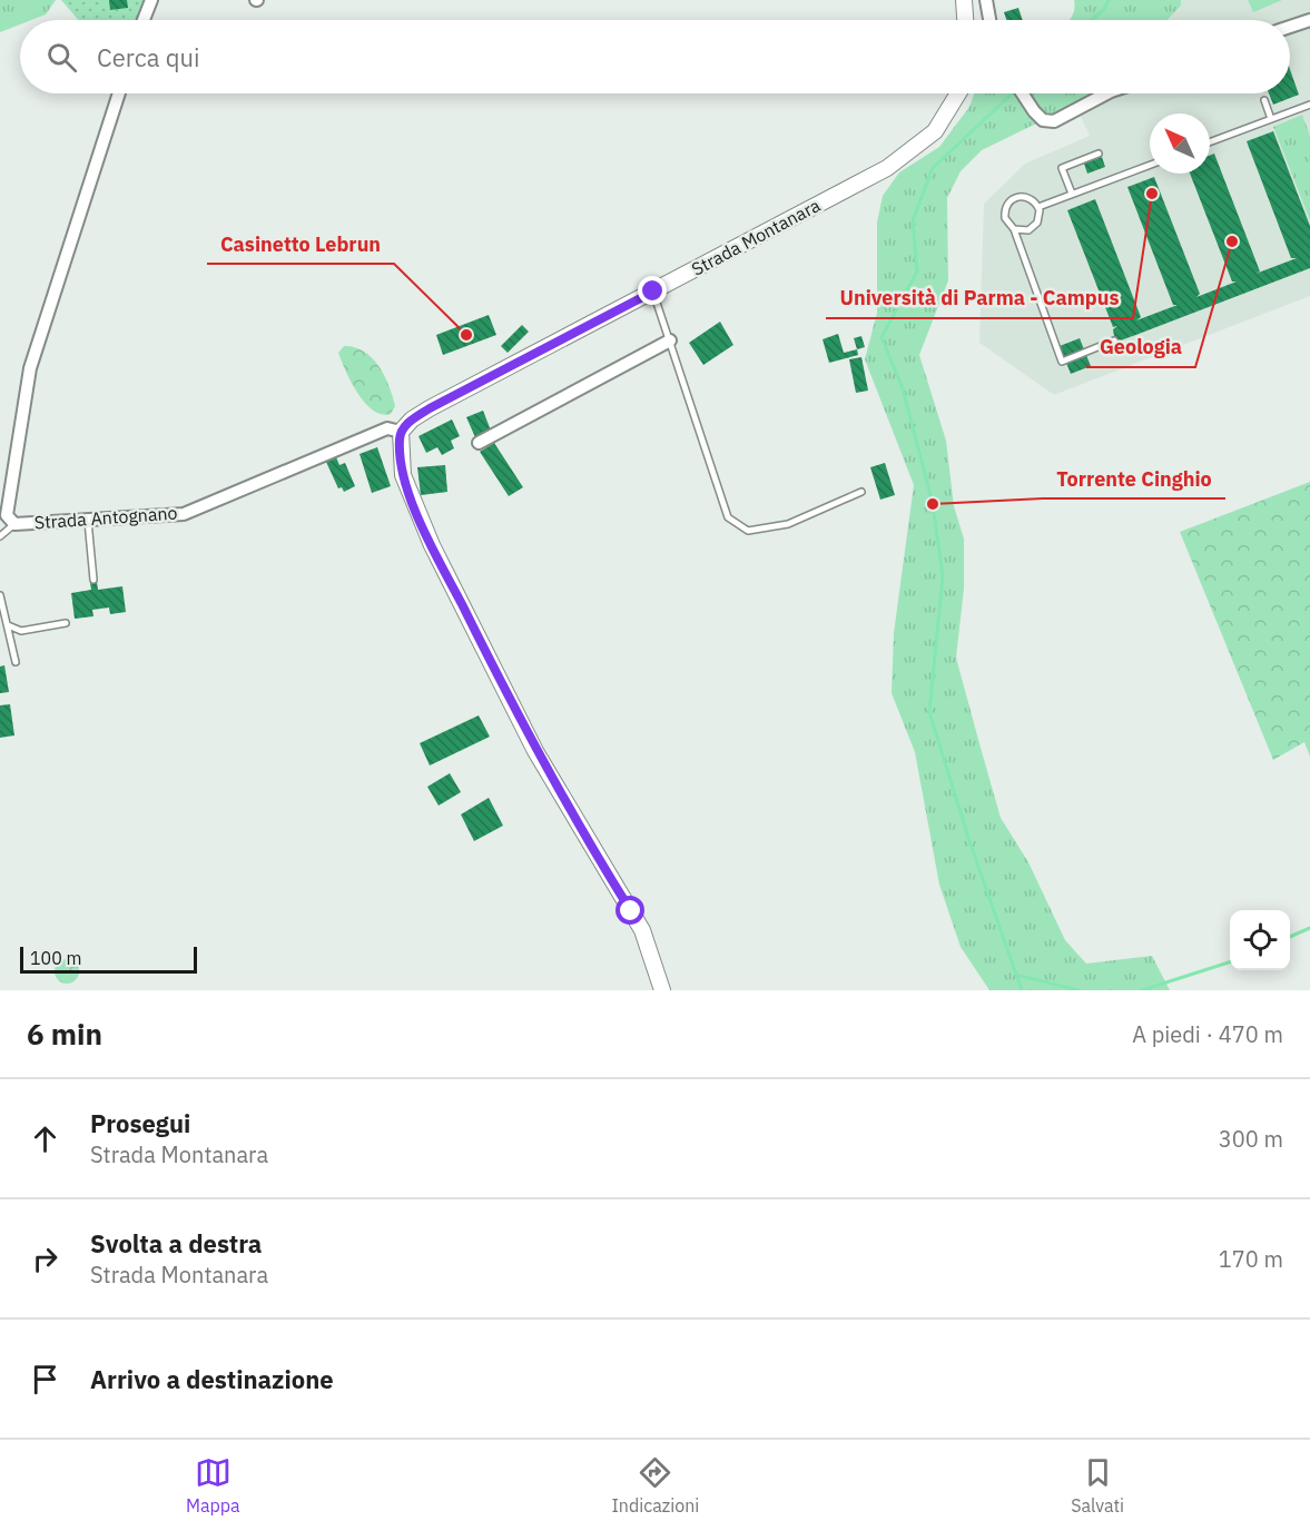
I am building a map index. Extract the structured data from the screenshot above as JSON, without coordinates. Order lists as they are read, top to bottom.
{
  "streets": {
    "main road": ["Strada Montanara"],
    "street": ["Strada Antognano"]
  },
  "crossings": [
    ["Strada Montanara", "Strada Antognano"]
  ],
  "places": [
    "Università di Parma - Campus",
    "Geologia",
    "Casinetto Lebrun",
    "Torrente Cinghio"
  ],
  "scale_bar": "100 m",
  "north": "top left",
  "page": {
    "search": "Cerca qui",
    "scale": "100 m",
    "heading": ["6 min", "A piedi · 470 m"],
    "list": [
      ["Prosegui", "Strada Montanara", "300 m"],
      ["Svolta a destra", "Strada Montanara", "170 m"],
      "Arrivo a destinazione"
    ],
    "nav": ["Mappa", "Indicazioni", "Salvati"]
  }
}
